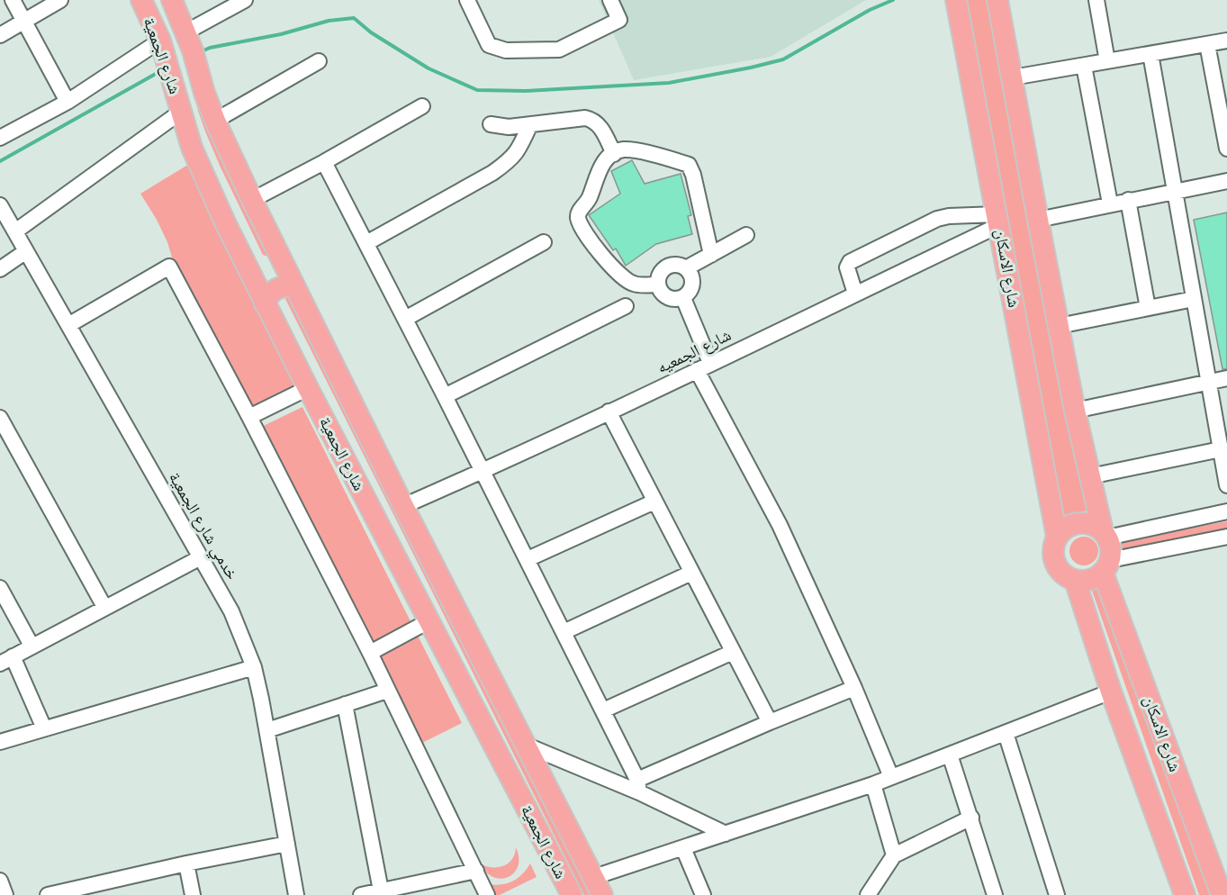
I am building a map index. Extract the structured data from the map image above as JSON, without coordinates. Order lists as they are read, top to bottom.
{
  "streets": {
    "main road": ["شارع الجمعية", "شارع الاسكان"],
    "street": ["شارع الجمعيه", "خدمي شارع الجمعية"]
  },
  "crossings": [
    ["شارع الجمعية", "شارع الجمعيه"],
    ["شارع الاسكان", "شارع الجمعيه"]
  ]
}
